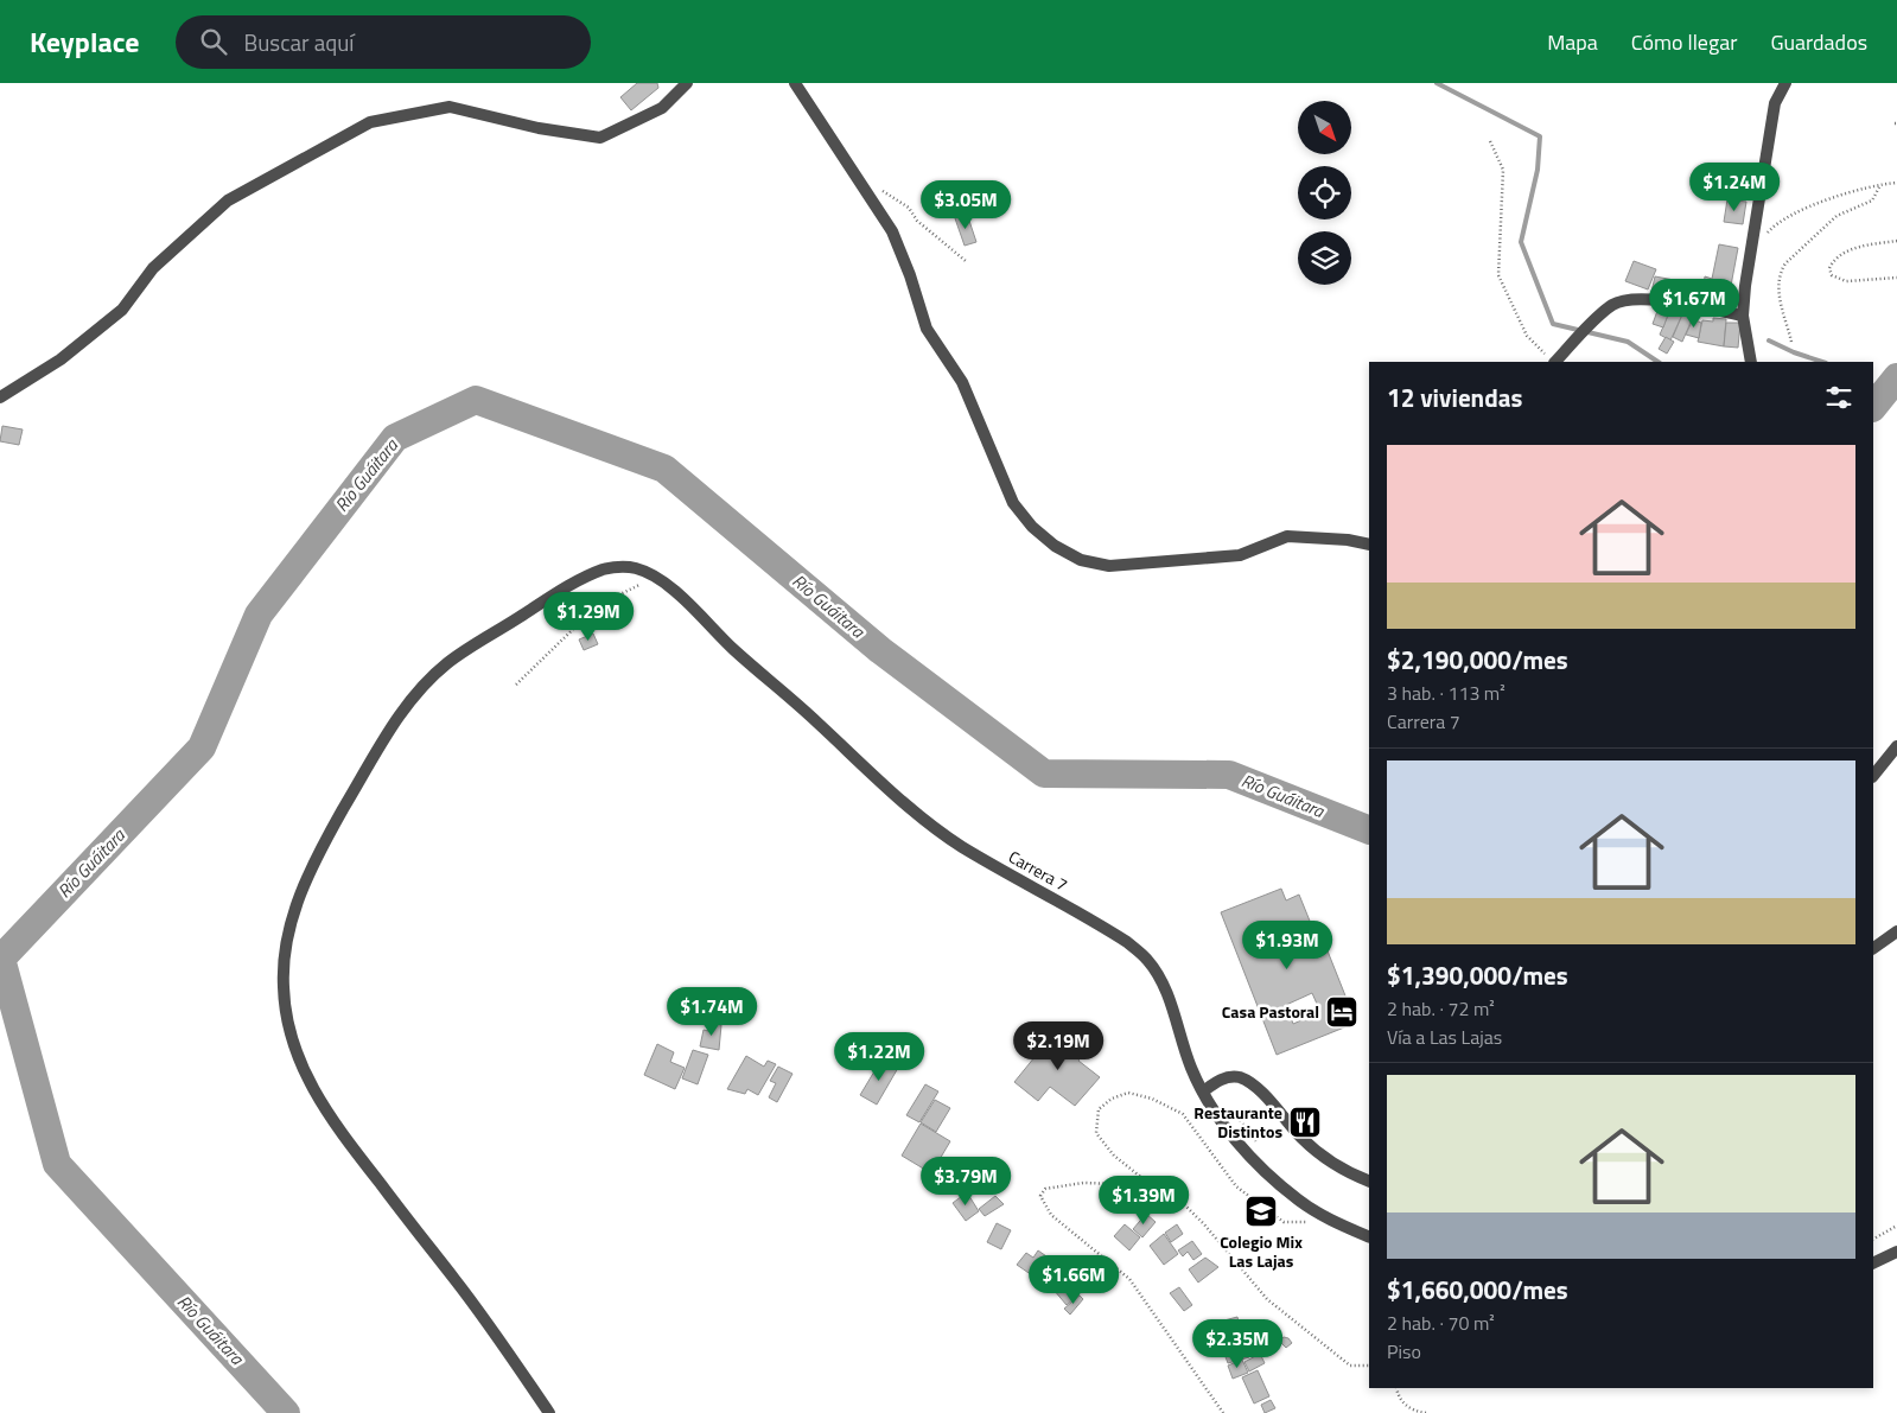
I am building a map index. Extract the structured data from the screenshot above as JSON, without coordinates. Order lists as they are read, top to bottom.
{
  "streets": {
    "street": ["Carrera 7"]
  },
  "water": ["Río Guáitara"],
  "places": {
    "hotel": ["Casa Pastoral"],
    "restaurant": ["Restaurante Distintos"],
    "school or university": ["Colegio Mix Las Lajas"]
  },
  "north": "bottom right",
  "page": {
    "header": "Keyplace",
    "search": "Buscar aquí",
    "nav": ["Mapa", "Cómo llegar", "Guardados"],
    "price": [
      "$1.24M",
      "$3.05M",
      "$1.67M",
      "$1.29M",
      "$1.93M",
      "$1.74M",
      "$2.19M",
      "$1.22M",
      "$3.79M",
      "$1.39M",
      "$1.66M",
      "$2.35M"
    ],
    "heading": "12 viviendas",
    "list": [
      {
        "name": "$2,190,000/mes",
        "note": "3 hab. · 113 m² · Carrera 7"
      },
      {
        "name": "$1,390,000/mes",
        "note": "2 hab. · 72 m² · Vía a Las Lajas"
      },
      {
        "name": "$1,660,000/mes",
        "note": "2 hab. · 70 m² · Piso"
      }
    ]
  }
}
